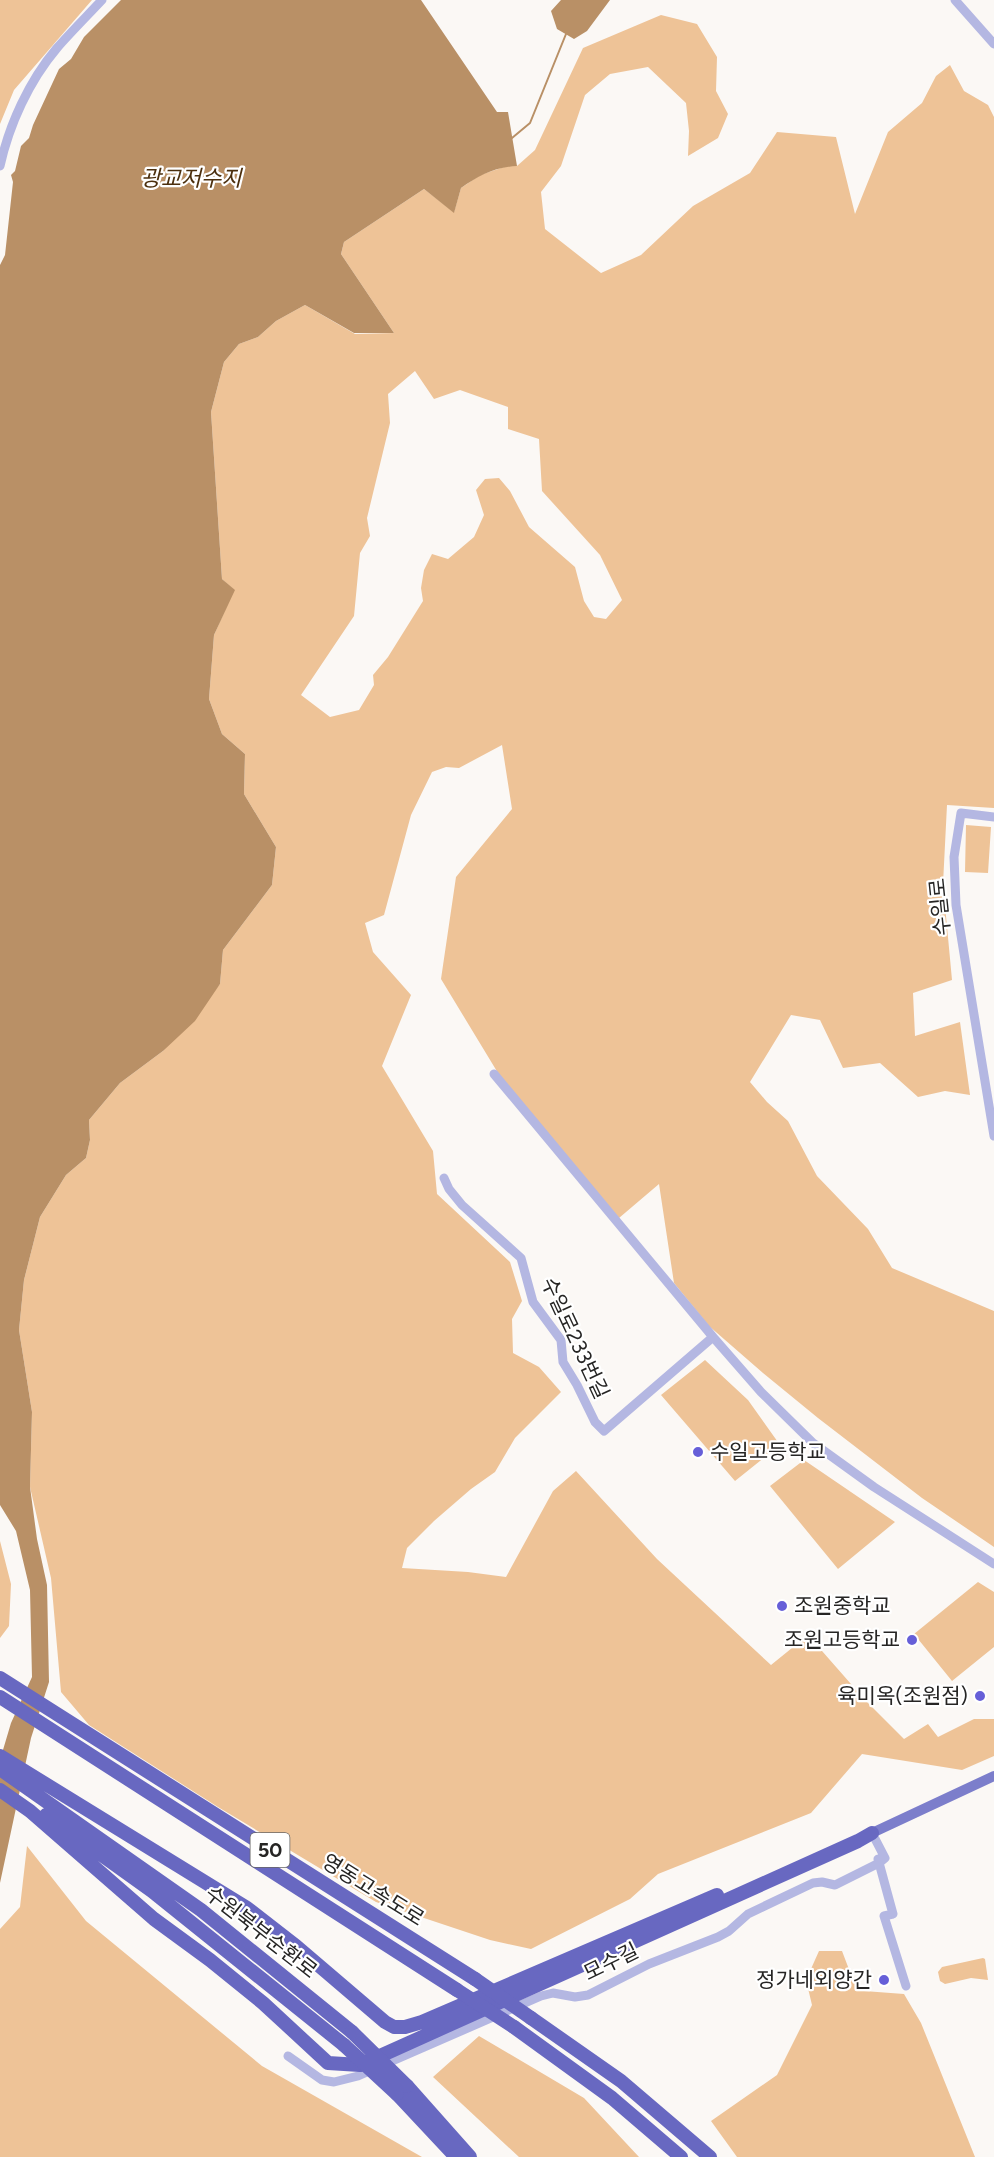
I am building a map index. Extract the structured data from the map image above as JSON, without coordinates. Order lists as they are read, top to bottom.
{
  "streets": {
    "highway": ["50", "영동고속도로", "수원북부순환로"],
    "street": ["수일로", "수일로233번길", "모수길"]
  },
  "water": ["광교저수지"],
  "places": [
    "수일고등학교",
    "조원중학교",
    "조원고등학교",
    "육미옥(조원점)",
    "정가네외양간"
  ]
}
